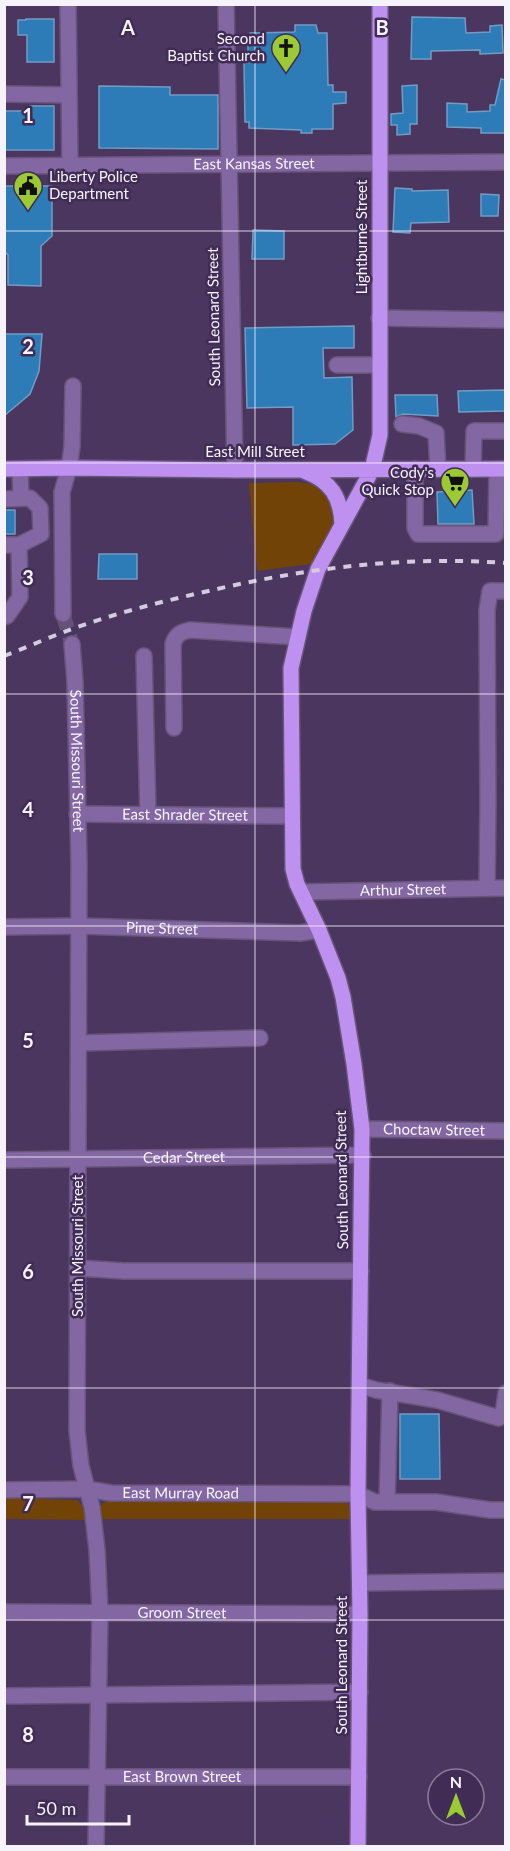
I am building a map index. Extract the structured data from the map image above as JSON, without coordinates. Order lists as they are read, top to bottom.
{
  "streets": {
    "main road": ["Lightburne Street", "South Leonard Street", "East Mill Street"],
    "street": [
      "East Kansas Street",
      "South Missouri Street",
      "East Shrader Street",
      "Arthur Street",
      "Pine Street",
      "Choctaw Street",
      "Cedar Street",
      "East Murray Road",
      "Groom Street",
      "East Brown Street"
    ]
  },
  "crossings": [
    ["East Kansas Street", "Lightburne Street"],
    ["East Kansas Street", "South Leonard Street"],
    ["Lightburne Street", "South Leonard Street"],
    ["Lightburne Street", "East Mill Street"],
    ["South Leonard Street", "East Mill Street"],
    ["South Leonard Street", "East Shrader Street"],
    ["South Leonard Street", "Arthur Street"],
    ["South Leonard Street", "Pine Street"],
    ["South Leonard Street", "Choctaw Street"],
    ["South Leonard Street", "Cedar Street"],
    ["South Leonard Street", "East Murray Road"],
    ["South Leonard Street", "Groom Street"],
    ["South Leonard Street", "East Brown Street"],
    ["South Missouri Street", "East Shrader Street"],
    ["South Missouri Street", "Pine Street"],
    ["South Missouri Street", "Cedar Street"],
    ["South Missouri Street", "East Murray Road"],
    ["South Missouri Street", "Groom Street"],
    ["South Missouri Street", "East Brown Street"]
  ],
  "places": {
    "church": ["Second Baptist Church"],
    "public building": ["Liberty Police Department"],
    "supermarket": ["Cody's Quick Stop"]
  },
  "scale_bar": "50 m",
  "north": "top",
  "grid": {
    "columns": ["A", "B"],
    "rows": [
      "1",
      "2",
      "3",
      "4",
      "5",
      "6",
      "7",
      "8"
    ]
  }
}
